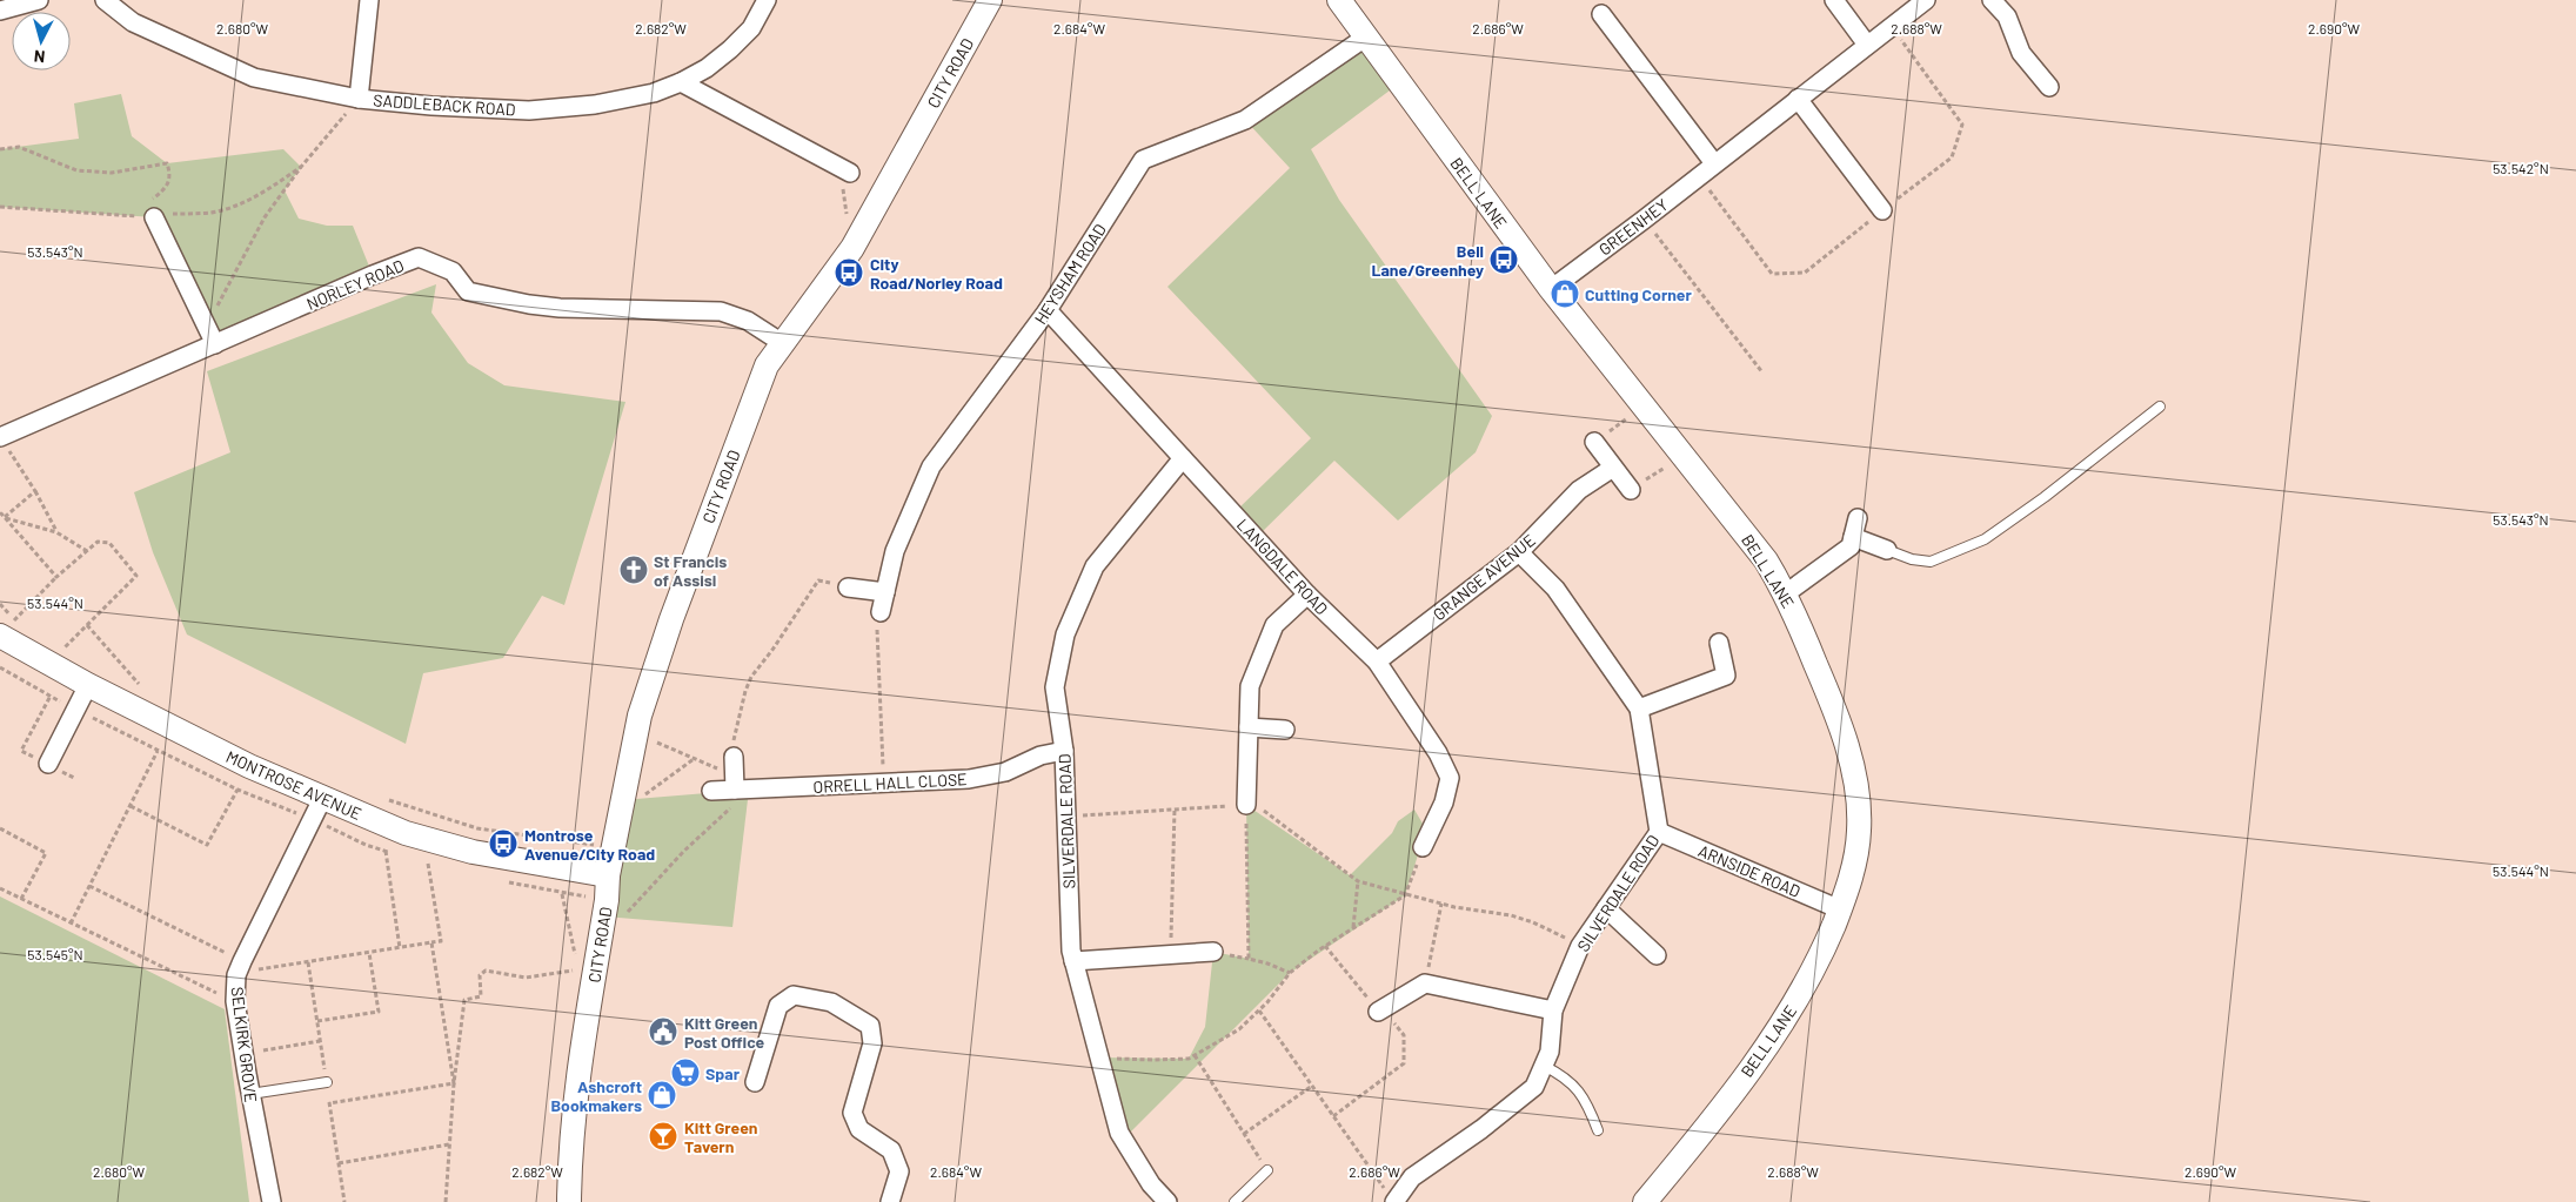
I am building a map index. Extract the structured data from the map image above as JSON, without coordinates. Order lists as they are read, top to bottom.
{
  "streets": {
    "street": [
      "CITY ROAD",
      "SADDLEBACK ROAD",
      "BELL LANE",
      "GREENHEY",
      "HEYSHAM ROAD",
      "NORLEY ROAD",
      "LANGDALE ROAD",
      "GRANGE AVENUE",
      "ORRELL HALL CLOSE",
      "MONTROSE AVENUE",
      "SILVERDALE ROAD",
      "ARNSIDE ROAD",
      "SELKIRK GROVE"
    ]
  },
  "crossings": [
    ["CITY ROAD", "NORLEY ROAD"],
    ["CITY ROAD", "MONTROSE AVENUE"],
    ["BELL LANE", "GREENHEY"],
    ["BELL LANE", "HEYSHAM ROAD"],
    ["BELL LANE", "ARNSIDE ROAD"],
    ["HEYSHAM ROAD", "LANGDALE ROAD"],
    ["LANGDALE ROAD", "GRANGE AVENUE"],
    ["LANGDALE ROAD", "SILVERDALE ROAD"],
    ["GRANGE AVENUE", "SILVERDALE ROAD"],
    ["ORRELL HALL CLOSE", "SILVERDALE ROAD"],
    ["MONTROSE AVENUE", "SELKIRK GROVE"],
    ["SILVERDALE ROAD", "ARNSIDE ROAD"]
  ],
  "places": {
    "bus stop": ["Bell Lane/Greenhey", "City Road/Norley Road", "Montrose Avenue/City Road"],
    "shop": ["Cutting Corner", "Ashcroft Bookmakers"],
    "church": ["St Francis of Assisi"],
    "public building": ["Kitt Green Post Office"],
    "supermarket": ["Spar"],
    "bar": ["Kitt Green Tavern"]
  },
  "north": "bottom",
  "coordinates": [
    "2.680°W",
    "2.682°W",
    "2.684°W",
    "2.686°W",
    "2.688°W",
    "2.690°W",
    "53.542°N",
    "53.543°N",
    "53.544°N",
    "53.545°N"
  ]
}
